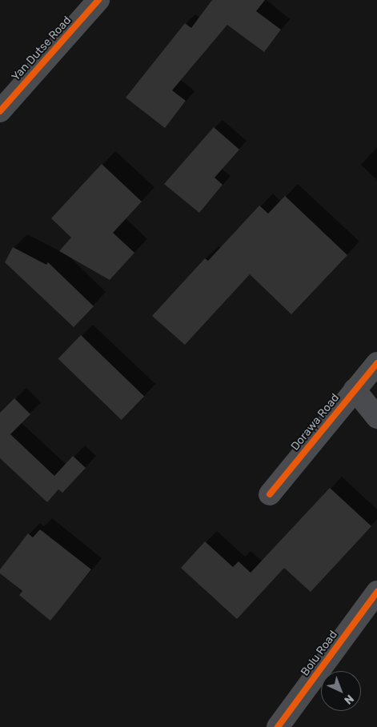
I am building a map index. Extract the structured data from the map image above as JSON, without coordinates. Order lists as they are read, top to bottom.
{
  "streets": {
    "street": ["Yan Dutse Road", "Dorawa Road", "Bolu Road"]
  },
  "north": "bottom right"
}
